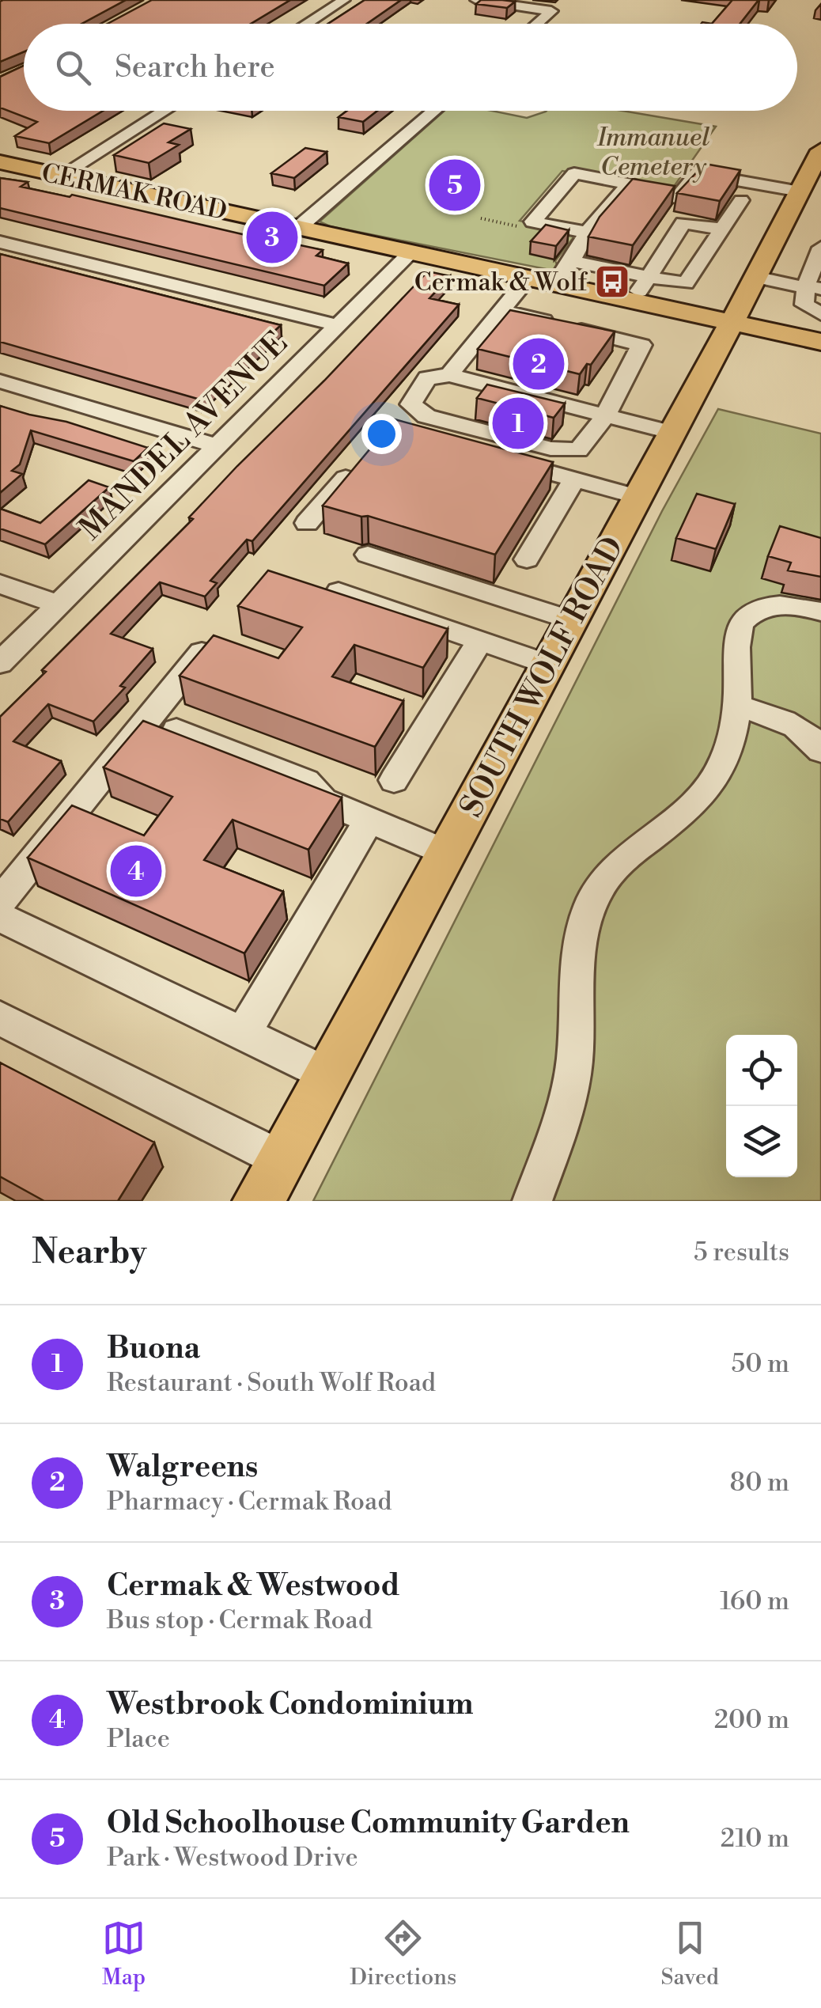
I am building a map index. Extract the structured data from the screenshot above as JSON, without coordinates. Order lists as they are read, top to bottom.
{
  "streets": {
    "main road": ["CERMAK ROAD", "SOUTH WOLF ROAD"],
    "street": ["MANDEL AVENUE"]
  },
  "crossings": [
    ["CERMAK ROAD", "MANDEL AVENUE"],
    ["CERMAK ROAD", "SOUTH WOLF ROAD"]
  ],
  "parks": ["Immanuel Cemetery"],
  "places": {
    "bus stop": ["Cermak & Wolf"]
  },
  "page": {
    "search": "Search here",
    "pins": [
      "5",
      "3",
      "2",
      "1",
      "4"
    ],
    "heading": ["Nearby", "5 results"],
    "list": [
      {
        "mark": "1",
        "name": "Buona",
        "note": "Restaurant · South Wolf Road",
        "value": "50 m"
      },
      {
        "mark": "2",
        "name": "Walgreens",
        "note": "Pharmacy · Cermak Road",
        "value": "80 m"
      },
      {
        "mark": "3",
        "name": "Cermak & Westwood",
        "note": "Bus stop · Cermak Road",
        "value": "160 m"
      },
      {
        "mark": "4",
        "name": "Westbrook Condominium",
        "note": "Place",
        "value": "200 m"
      },
      {
        "mark": "5",
        "name": "Old Schoolhouse Community Garden",
        "note": "Park · Westwood Drive",
        "value": "210 m"
      }
    ],
    "nav": ["Map", "Directions", "Saved"]
  }
}
